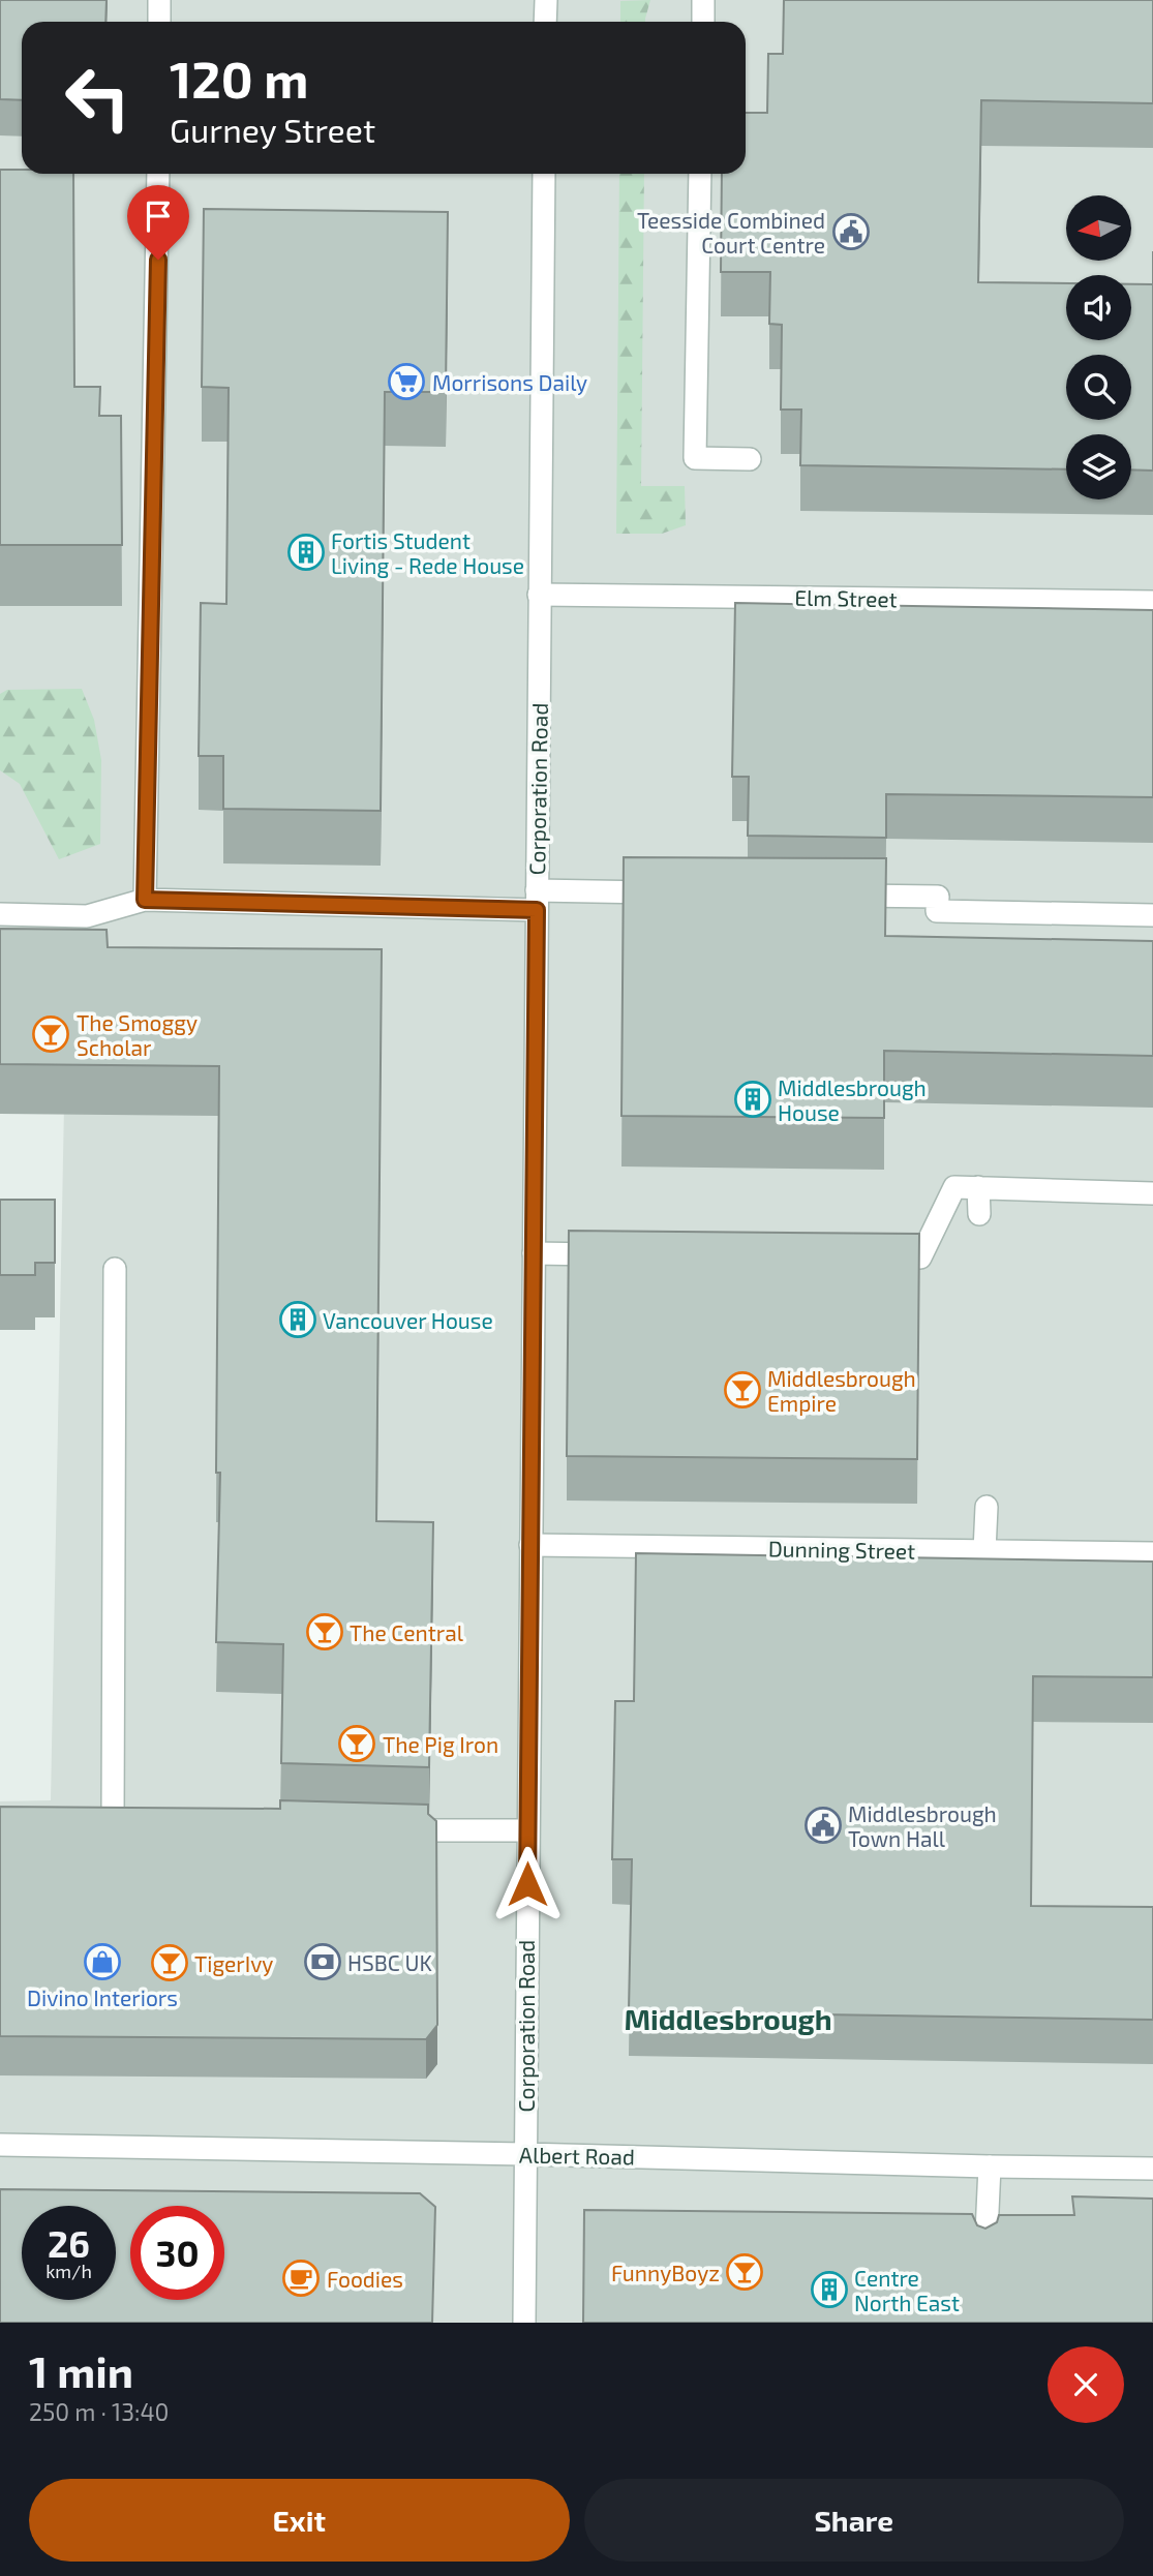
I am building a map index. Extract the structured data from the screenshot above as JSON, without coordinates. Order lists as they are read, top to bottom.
{
  "streets": {
    "street": [
      "Elm Street",
      "Corporation Road",
      "Dunning Street",
      "Albert Road"
    ]
  },
  "crossings": [
    ["Elm Street", "Corporation Road"],
    ["Corporation Road", "Dunning Street"],
    ["Corporation Road", "Albert Road"]
  ],
  "districts": ["Middlesbrough"],
  "places": {
    "public building": ["Teesside Combined Court Centre", "Middlesbrough Town Hall"],
    "supermarket": ["Morrisons Daily"],
    "building": [
      "Fortis Student Living - Rede House",
      "Middlesbrough House",
      "Vancouver House",
      "Centre North East"
    ],
    "bar": [
      "The Smoggy Scholar",
      "Middlesbrough Empire",
      "The Central",
      "The Pig Iron",
      "TigerIvy",
      "FunnyBoyz"
    ],
    "shop": ["Divino Interiors"],
    "bank": ["HSBC UK"],
    "cafe": ["Foodies"]
  },
  "north": "left",
  "page": {
    "turn": ["120 m", "Gurney Street"],
    "speed": "26 km/h",
    "limit": "30",
    "heading": ["1 min", "250 m · 13:40"],
    "buttons": ["Exit", "Share"]
  }
}
